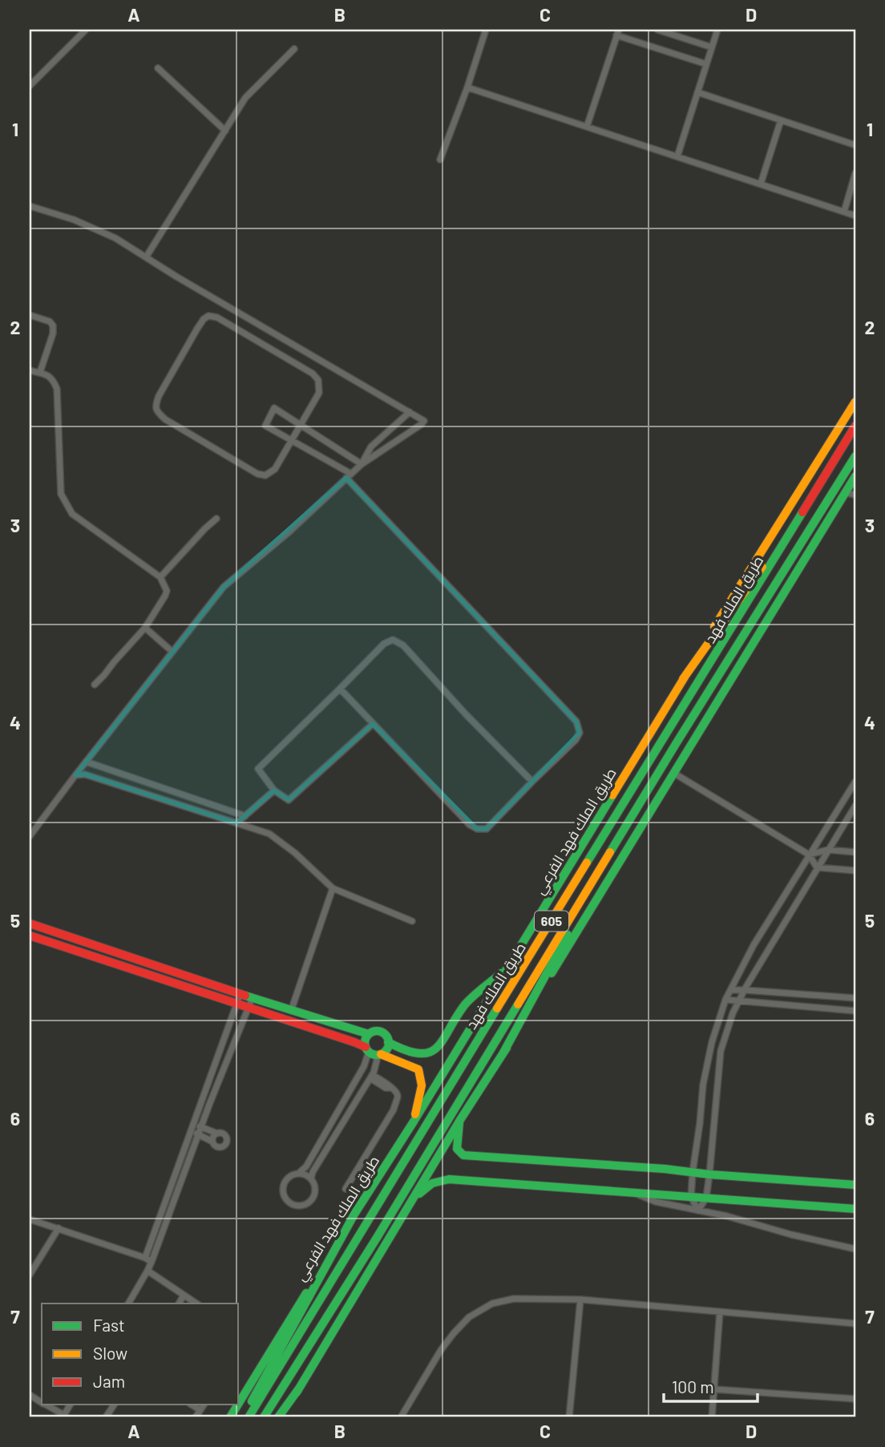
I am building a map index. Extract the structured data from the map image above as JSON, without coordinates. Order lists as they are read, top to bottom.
{
  "streets": {
    "main road": ["طريق الملك فهد", "طريق الملك فهد الفرعي", "605"]
  },
  "legend": ["Fast", "Slow", "Jam"],
  "scale_bar": "100 m",
  "grid": {
    "columns": [
      "A",
      "B",
      "C",
      "D"
    ],
    "rows": [
      "1",
      "2",
      "3",
      "4",
      "5",
      "6",
      "7"
    ]
  }
}
